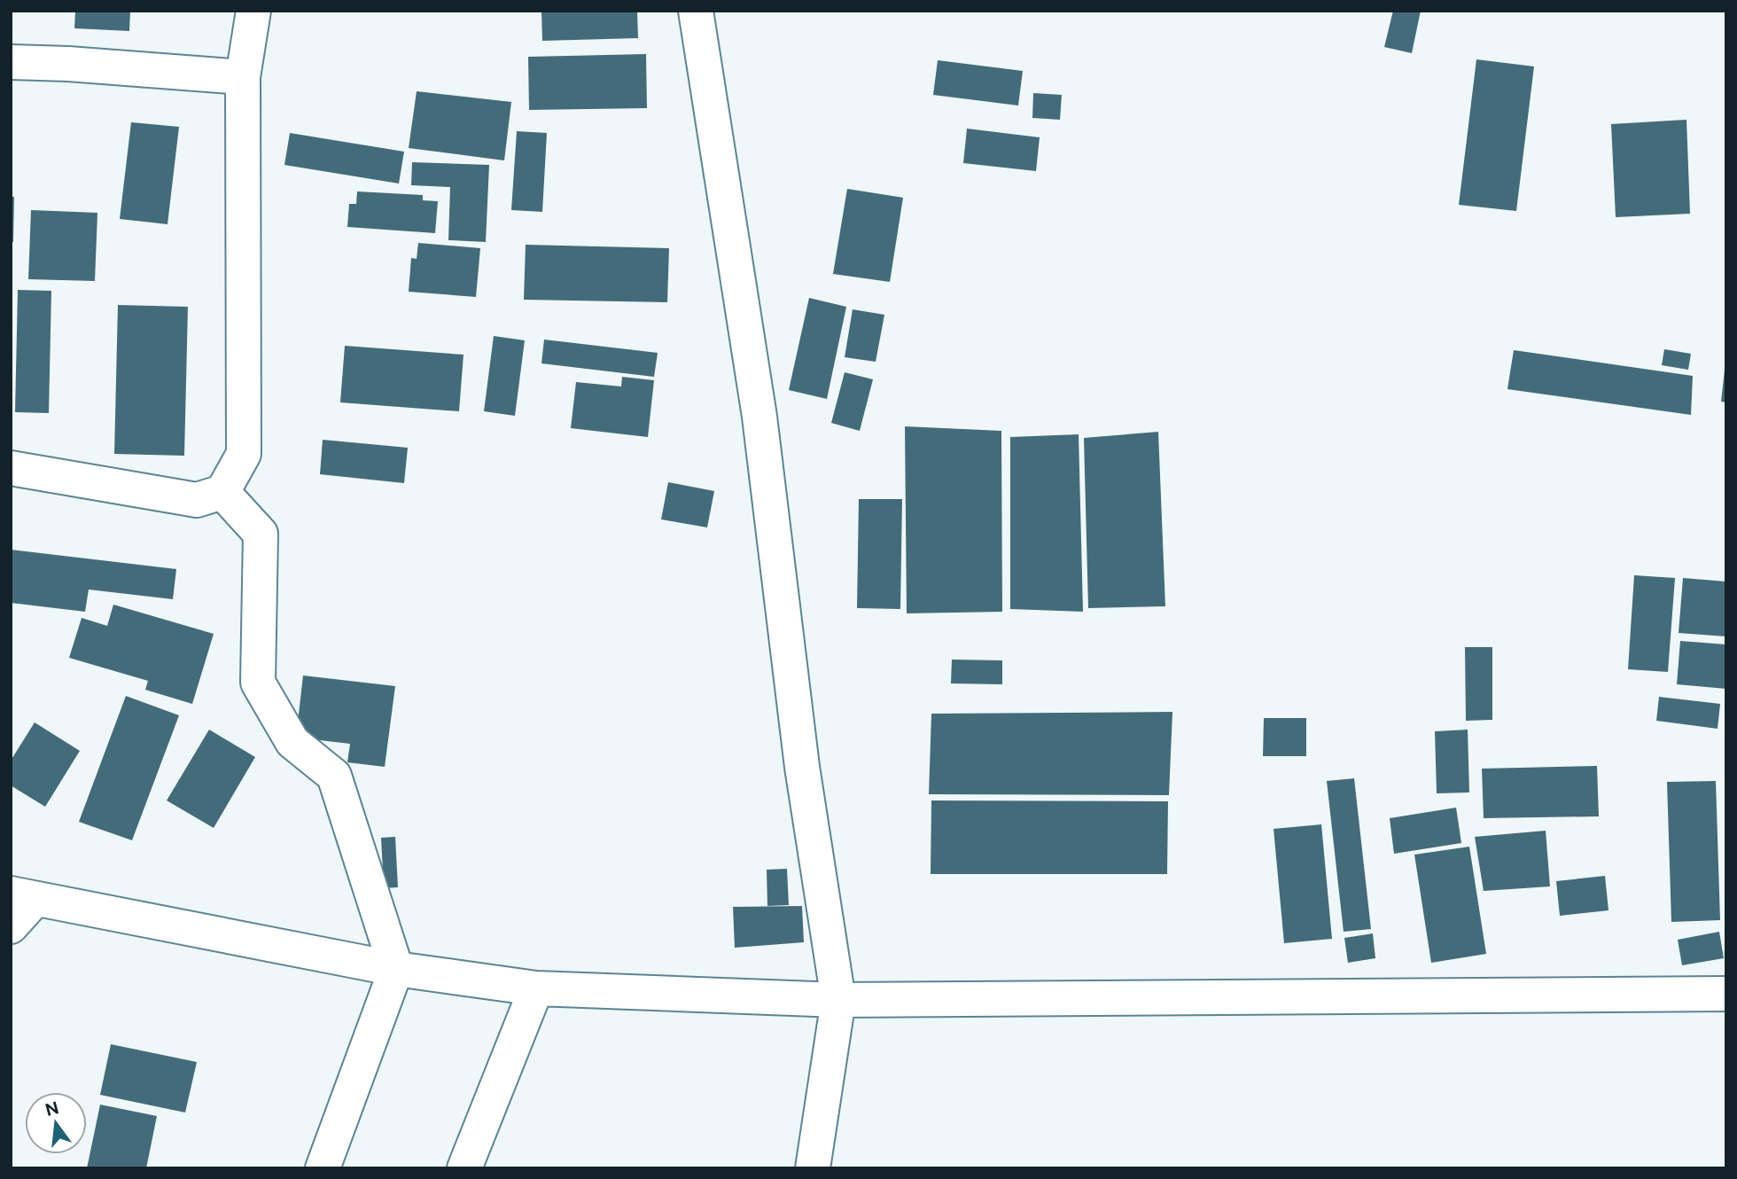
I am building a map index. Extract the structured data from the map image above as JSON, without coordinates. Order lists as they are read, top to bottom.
{
  "north": "top"
}
